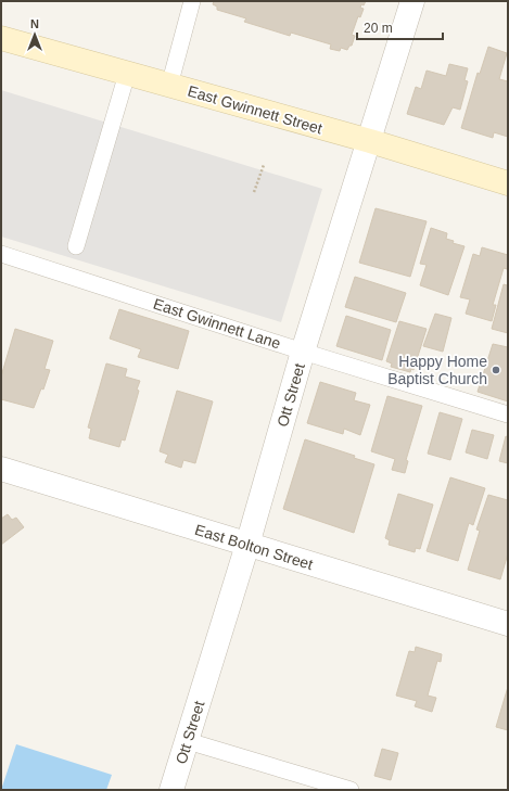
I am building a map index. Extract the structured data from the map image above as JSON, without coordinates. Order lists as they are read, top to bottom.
{
  "streets": {
    "main road": ["East Gwinnett Street"],
    "street": ["Ott Street", "East Bolton Street"],
    "lane": ["East Gwinnett Lane"]
  },
  "crossings": [
    ["East Gwinnett Street", "Ott Street"],
    ["East Gwinnett Lane", "Ott Street"],
    ["Ott Street", "East Bolton Street"]
  ],
  "places": ["Happy Home Baptist Church"],
  "scale_bar": "20 m",
  "north": "top"
}
